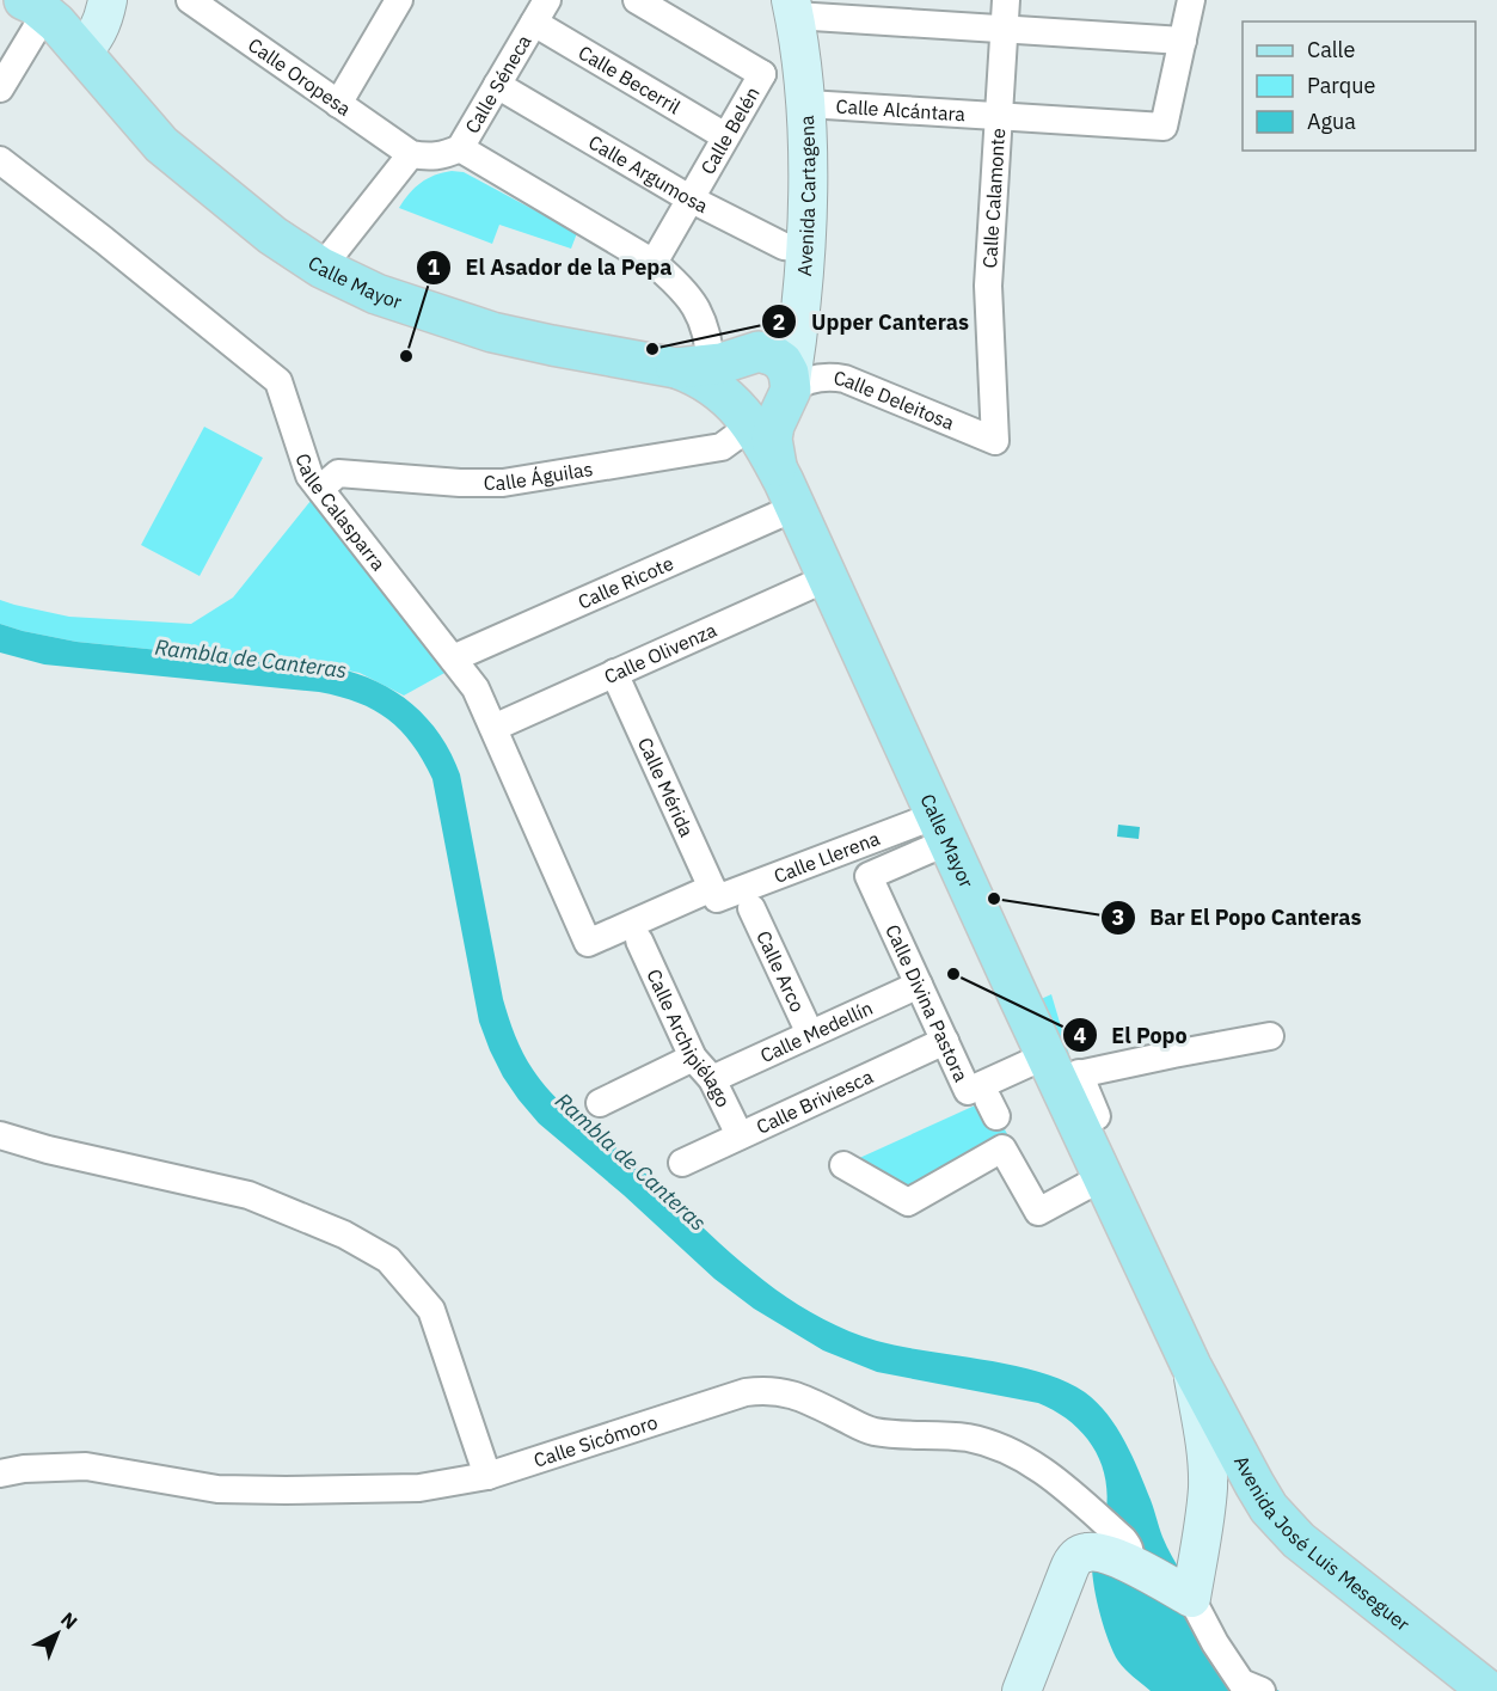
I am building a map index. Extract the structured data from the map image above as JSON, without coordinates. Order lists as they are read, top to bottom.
{
  "streets": {
    "main road": ["Calle Mayor", "Avenida José Luis Meseguer"],
    "street": [
      "Calle Oropesa",
      "Calle Becerril",
      "Calle Séneca",
      "Calle Alcántara",
      "Calle Belén",
      "Calle Argumosa",
      "Avenida Cartagena",
      "Calle Calamonte",
      "Calle Deleitosa",
      "Calle Águilas",
      "Calle Calasparra",
      "Calle Ricote",
      "Calle Olivenza",
      "Calle Mérida",
      "Calle Llerena",
      "Calle Arco",
      "Calle Divina Pastora",
      "Calle Medellín",
      "Calle Archipiélago",
      "Calle Briviesca",
      "Calle Sicómoro"
    ]
  },
  "crossings": [
    ["Calle Oropesa", "Calle Séneca"],
    ["Calle Becerril", "Calle Séneca"],
    ["Calle Becerril", "Calle Belén"],
    ["Calle Séneca", "Calle Argumosa"],
    ["Calle Alcántara", "Avenida Cartagena"],
    ["Calle Alcántara", "Calle Calamonte"],
    ["Calle Belén", "Calle Argumosa"],
    ["Calle Argumosa", "Avenida Cartagena"],
    ["Avenida Cartagena", "Calle Mayor"],
    ["Avenida Cartagena", "Calle Deleitosa"],
    ["Avenida Cartagena", "Calle Águilas"],
    ["Calle Calamonte", "Calle Deleitosa"],
    ["Calle Mayor", "Calle Deleitosa"],
    ["Calle Mayor", "Calle Águilas"],
    ["Calle Mayor", "Calle Ricote"],
    ["Calle Mayor", "Calle Olivenza"],
    ["Calle Mayor", "Calle Llerena"],
    ["Calle Mayor", "Calle Divina Pastora"],
    ["Calle Mayor", "Avenida José Luis Meseguer"],
    ["Calle Deleitosa", "Calle Águilas"],
    ["Calle Águilas", "Calle Calasparra"],
    ["Calle Calasparra", "Calle Ricote"],
    ["Calle Calasparra", "Calle Olivenza"],
    ["Calle Calasparra", "Calle Llerena"],
    ["Calle Olivenza", "Calle Mérida"],
    ["Calle Mérida", "Calle Llerena"],
    ["Calle Llerena", "Calle Divina Pastora"],
    ["Calle Arco", "Calle Medellín"],
    ["Calle Divina Pastora", "Calle Medellín"],
    ["Calle Divina Pastora", "Calle Briviesca"],
    ["Calle Medellín", "Calle Archipiélago"],
    ["Calle Archipiélago", "Calle Briviesca"]
  ],
  "water": ["Rambla de Canteras"],
  "places": [
    "Upper Canteras",
    "El Asador de la Pepa",
    "Bar El Popo Canteras",
    "El Popo"
  ],
  "legend": ["Calle", "Parque", "Agua"],
  "north": "top right"
}
